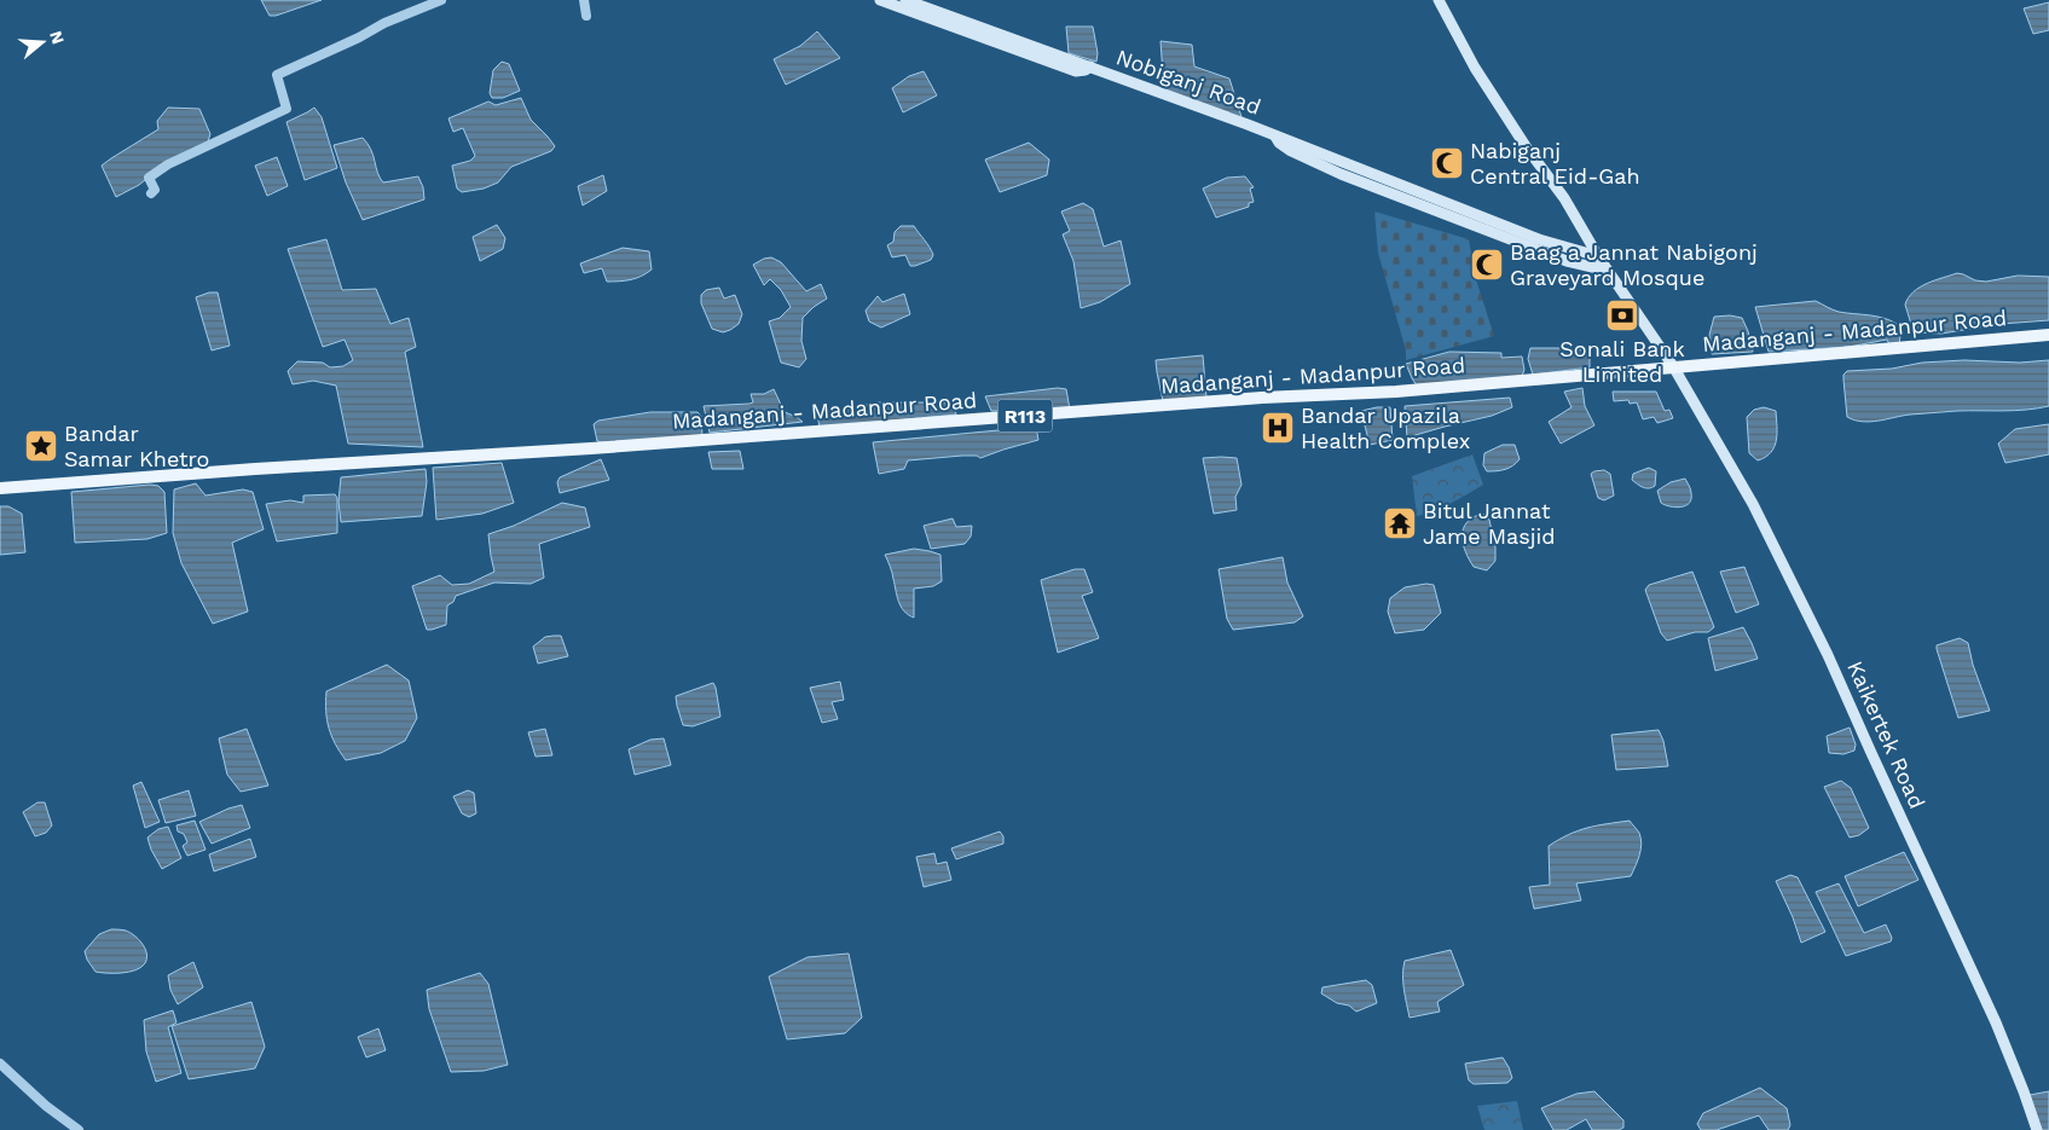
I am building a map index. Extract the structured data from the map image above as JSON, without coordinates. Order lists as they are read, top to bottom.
{
  "streets": {
    "main road": [
      "Nobiganj Road",
      "Madanganj - Madanpur Road",
      "R113",
      "Kaikertek Road"
    ]
  },
  "crossings": [
    ["Nobiganj Road", "Kaikertek Road"],
    ["Madanganj - Madanpur Road", "Kaikertek Road"]
  ],
  "places": {
    "mosque": ["Nabiganj Central Eid-Gah", "Baag a Jannat Nabigonj Graveyard Mosque"],
    "bank": ["Sonali Bank Limited"],
    "hospital": ["Bandar Upazila Health Complex"],
    "place": ["Bandar Samar Khetro"],
    "temple": ["Bitul Jannat Jame Masjid"]
  },
  "north": "right"
}
